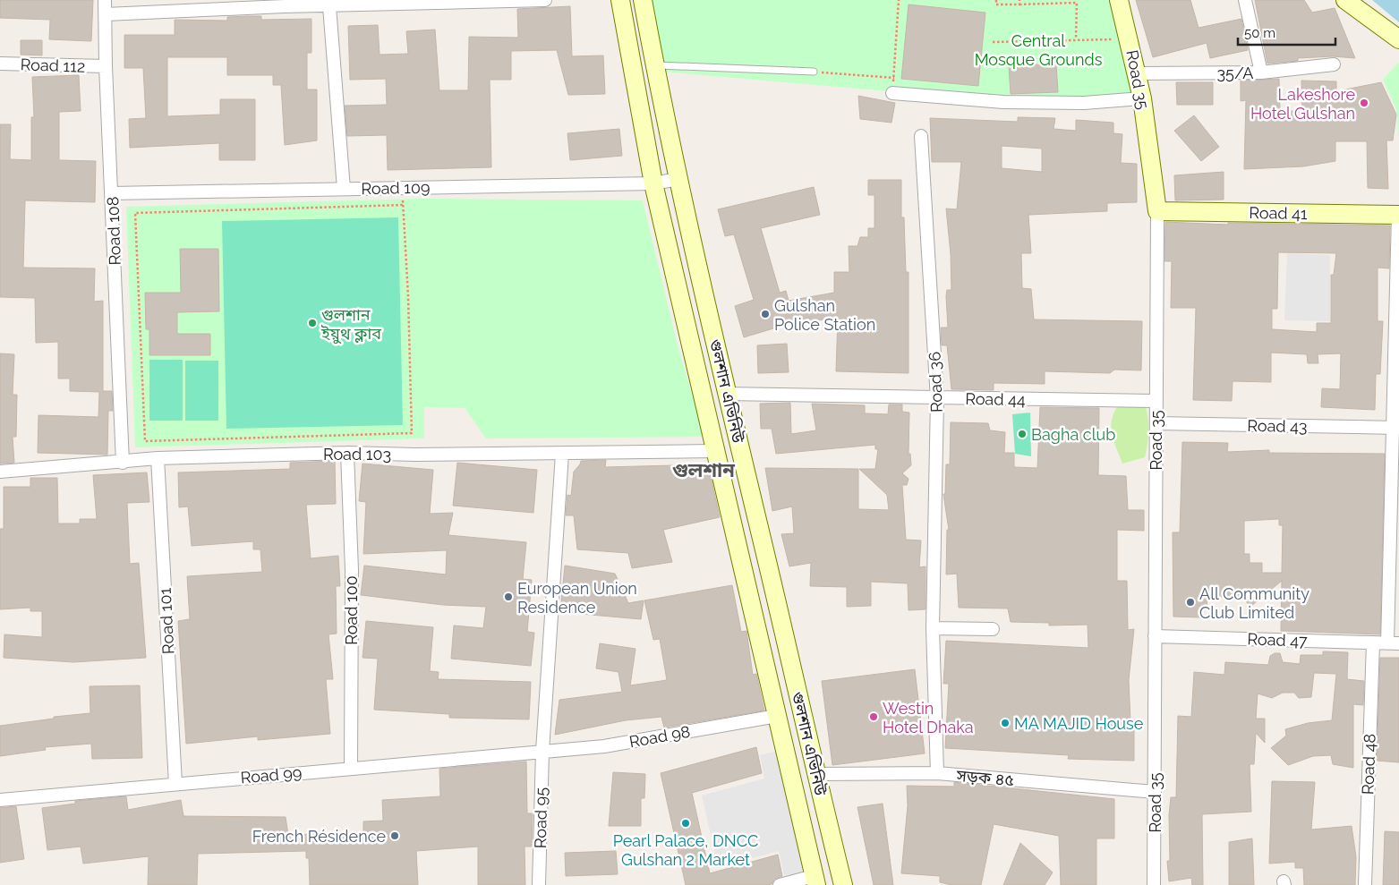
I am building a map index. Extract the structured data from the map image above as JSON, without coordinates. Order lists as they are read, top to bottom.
{
  "streets": {
    "main road": ["Road 35", "Road 41", "গুলশান এভিনিউ"],
    "street": [
      "Road 112",
      "35/A",
      "Road 109",
      "Road 108",
      "Road 36",
      "Road 44",
      "Road 43",
      "Road 103",
      "Road 100",
      "Road 101",
      "Road 47",
      "Road 98",
      "Road 48",
      "Road 99",
      "সড়ক ৪৫",
      "Road 95"
    ]
  },
  "crossings": [
    ["Road 112", "Road 108"],
    ["35/A", "Road 35"],
    ["Road 35", "Road 41"],
    ["Road 35", "Road 44"],
    ["Road 35", "Road 43"],
    ["Road 35", "Road 47"],
    ["Road 35", "সড়ক ৪৫"],
    ["Road 109", "Road 108"],
    ["Road 109", "গুলশান এভিনিউ"],
    ["Road 108", "Road 103"],
    ["Road 36", "Road 44"],
    ["Road 36", "সড়ক ৪৫"],
    ["গুলশান এভিনিউ", "Road 44"],
    ["গুলশান এভিনিউ", "Road 103"],
    ["গুলশান এভিনিউ", "Road 98"],
    ["গুলশান এভিনিউ", "সড়ক ৪৫"],
    ["Road 103", "Road 100"],
    ["Road 103", "Road 101"],
    ["Road 103", "Road 95"],
    ["Road 100", "Road 99"],
    ["Road 101", "Road 99"],
    ["Road 47", "Road 48"],
    ["Road 98", "Road 99"],
    ["Road 98", "Road 95"],
    ["Road 99", "Road 95"]
  ],
  "districts": ["গুলশান"],
  "parks": ["Central Mosque Grounds"],
  "places": [
    "Lakeshore Hotel Gulshan",
    "Gulshan Police Station",
    "গুলশান ইয়ুথ ক্লাব",
    "Bagha club",
    "European Union Residence",
    "All Community Club Limited",
    "Westin Hotel Dhaka",
    "MA MAJID House",
    "Pearl Palace, DNCC Gulshan 2 Market",
    "French Résidence"
  ],
  "scale_bar": "50 m"
}
